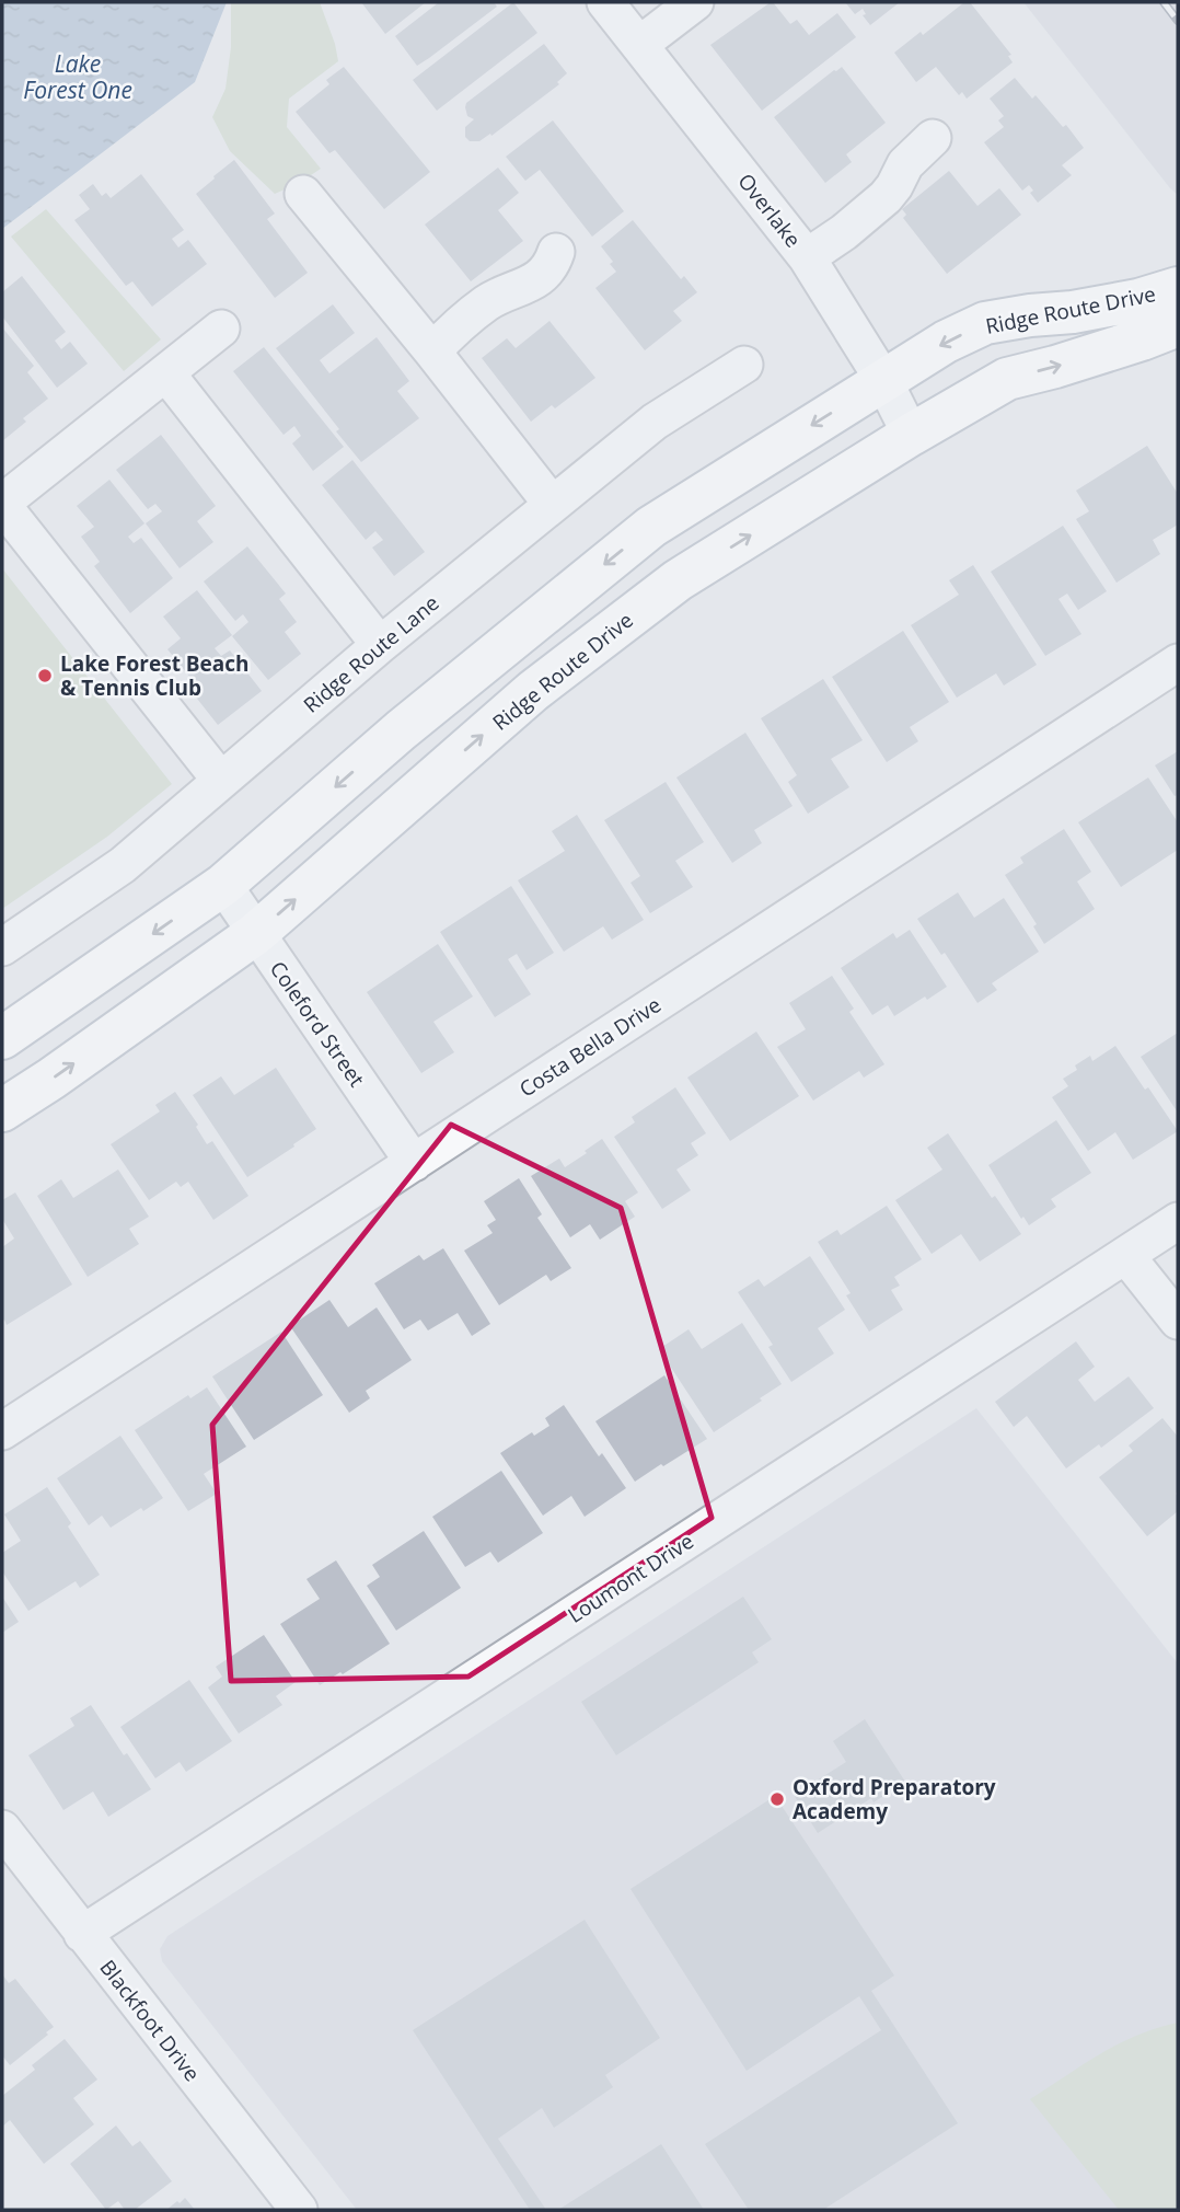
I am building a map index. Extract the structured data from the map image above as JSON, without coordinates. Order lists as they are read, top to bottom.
{
  "streets": {
    "main road": ["Ridge Route Drive"],
    "street": [
      "Overlake",
      "Ridge Route Lane",
      "Coleford Street",
      "Costa Bella Drive",
      "Loumont Drive",
      "Blackfoot Drive"
    ]
  },
  "crossings": [
    ["Overlake", "Ridge Route Drive"],
    ["Ridge Route Drive", "Coleford Street"],
    ["Coleford Street", "Costa Bella Drive"],
    ["Loumont Drive", "Blackfoot Drive"]
  ],
  "water": ["Lake Forest One"],
  "places": ["Lake Forest Beach & Tennis Club", "Oxford Preparatory Academy"]
}
